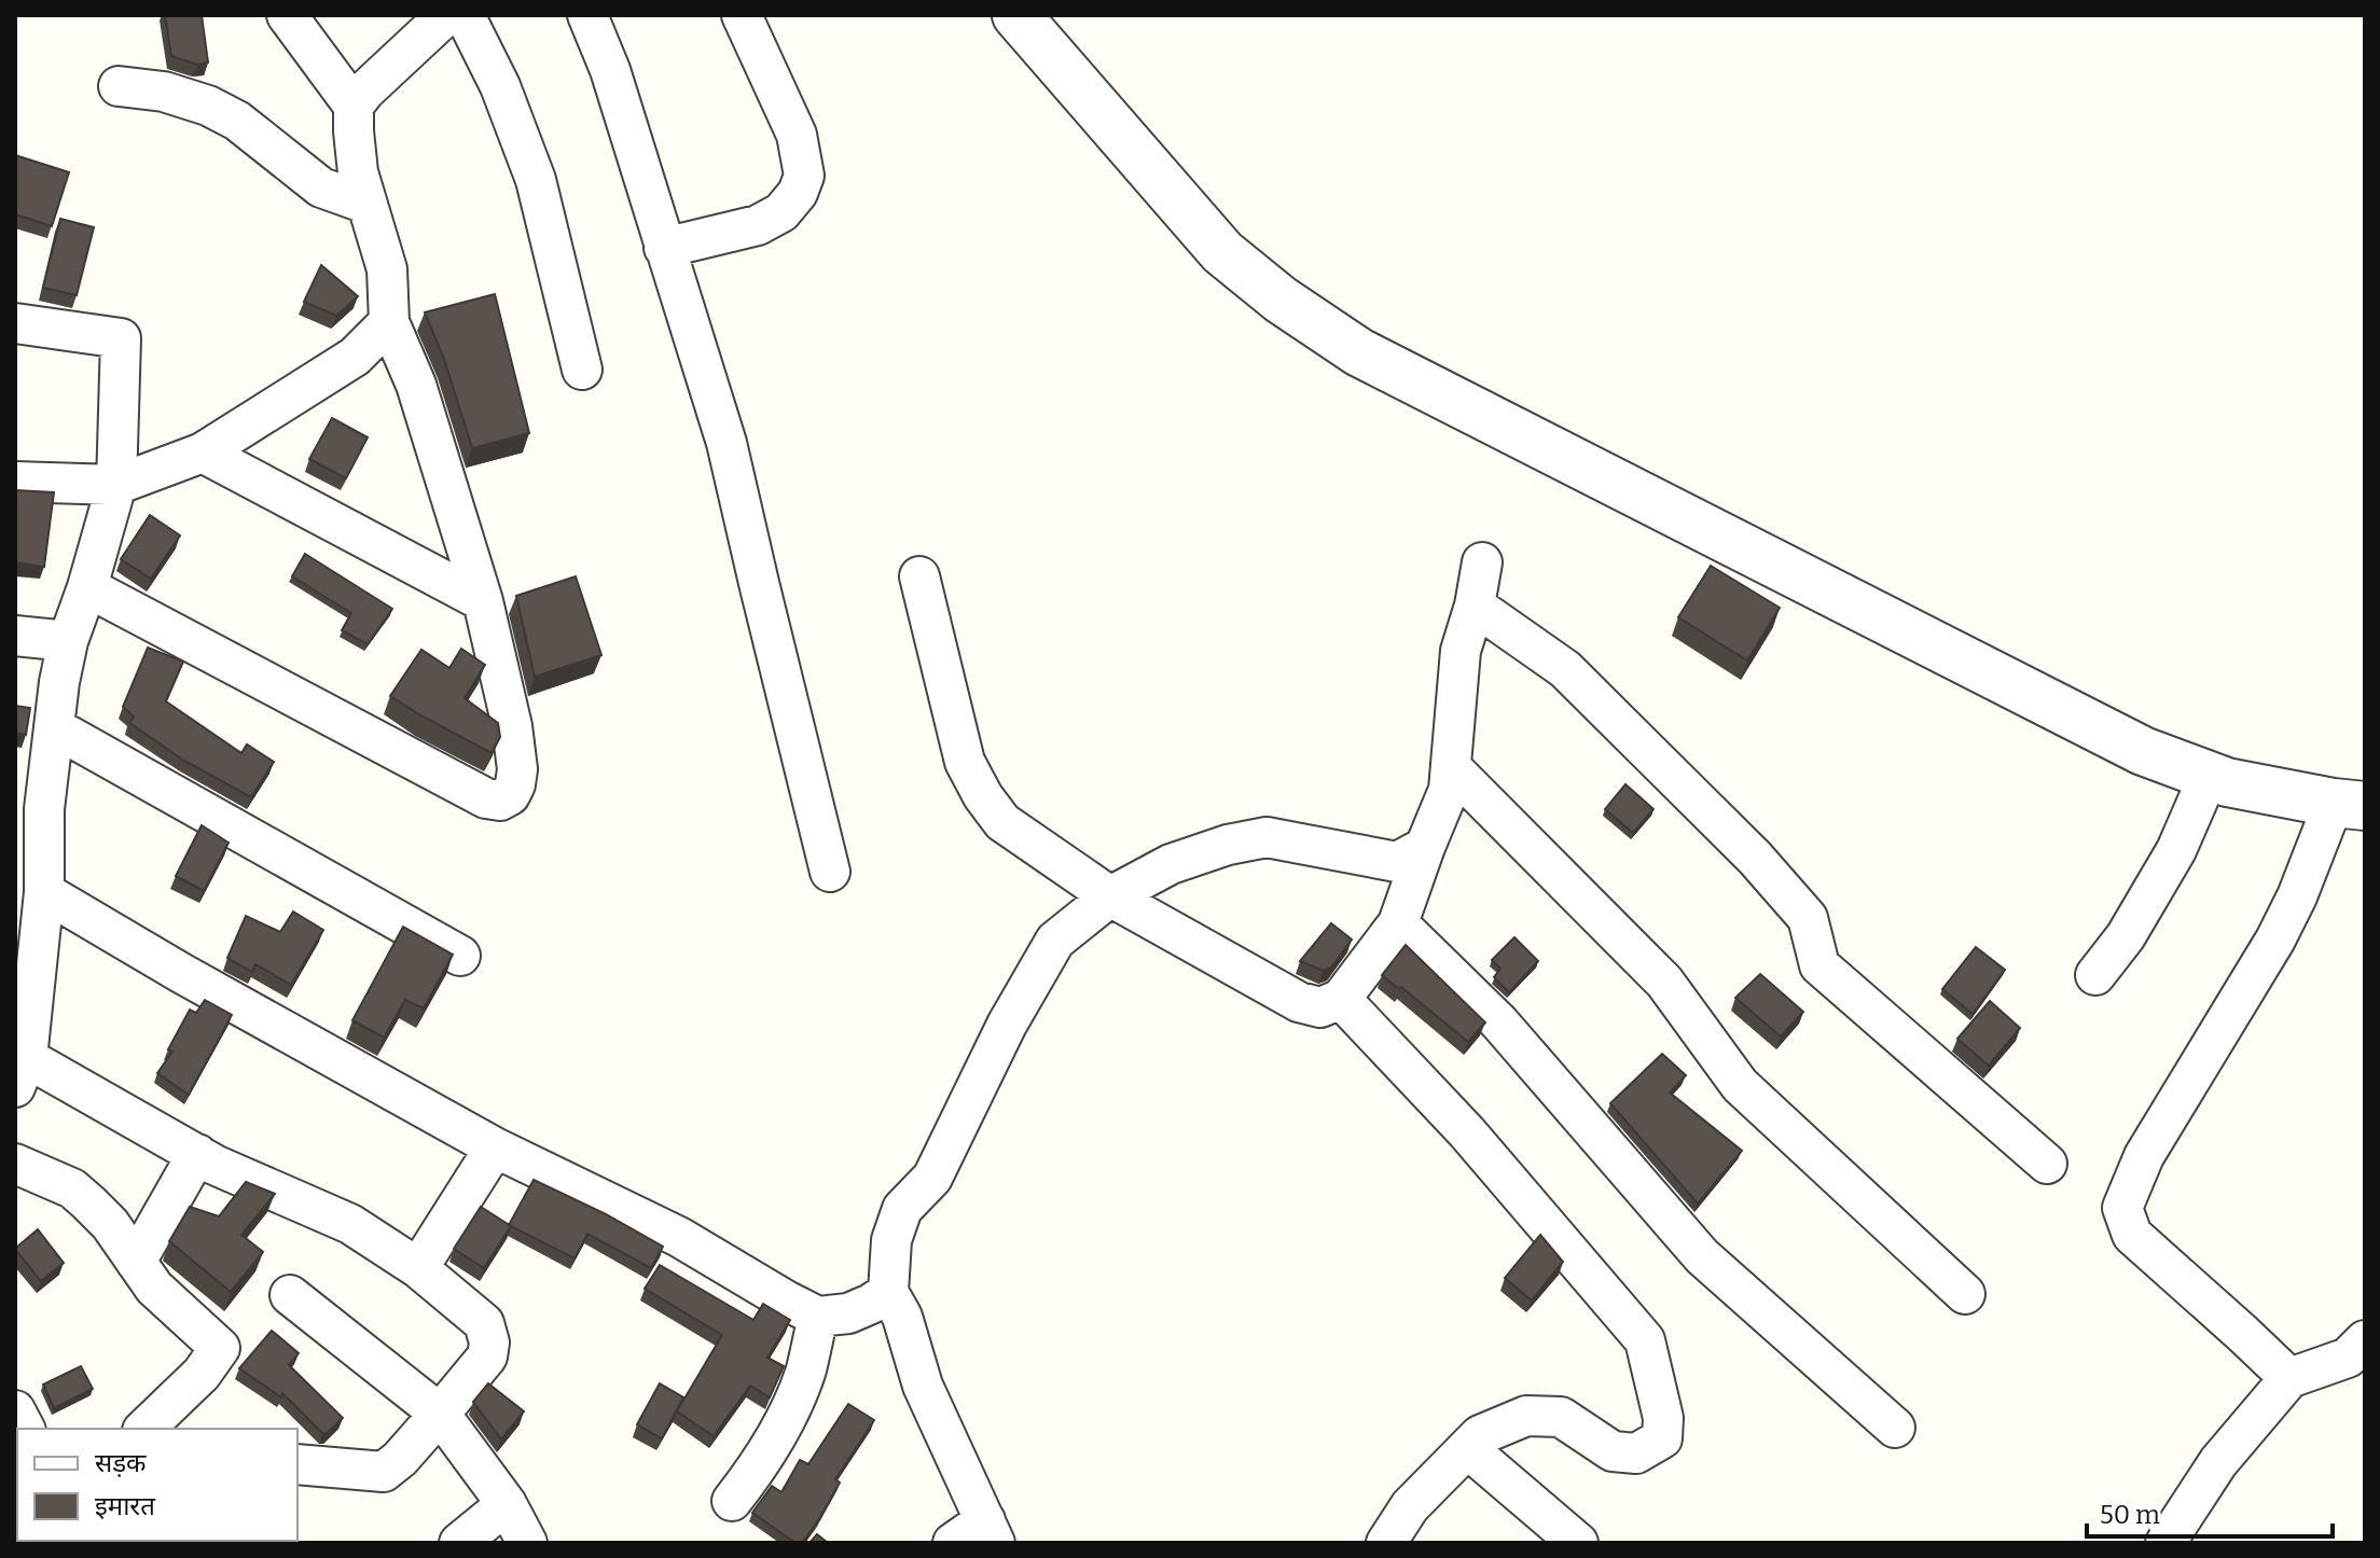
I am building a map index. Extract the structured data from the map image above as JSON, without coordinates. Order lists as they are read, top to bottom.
{
  "legend": ["सड़क", "इमारत"],
  "scale_bar": "50 m"
}
